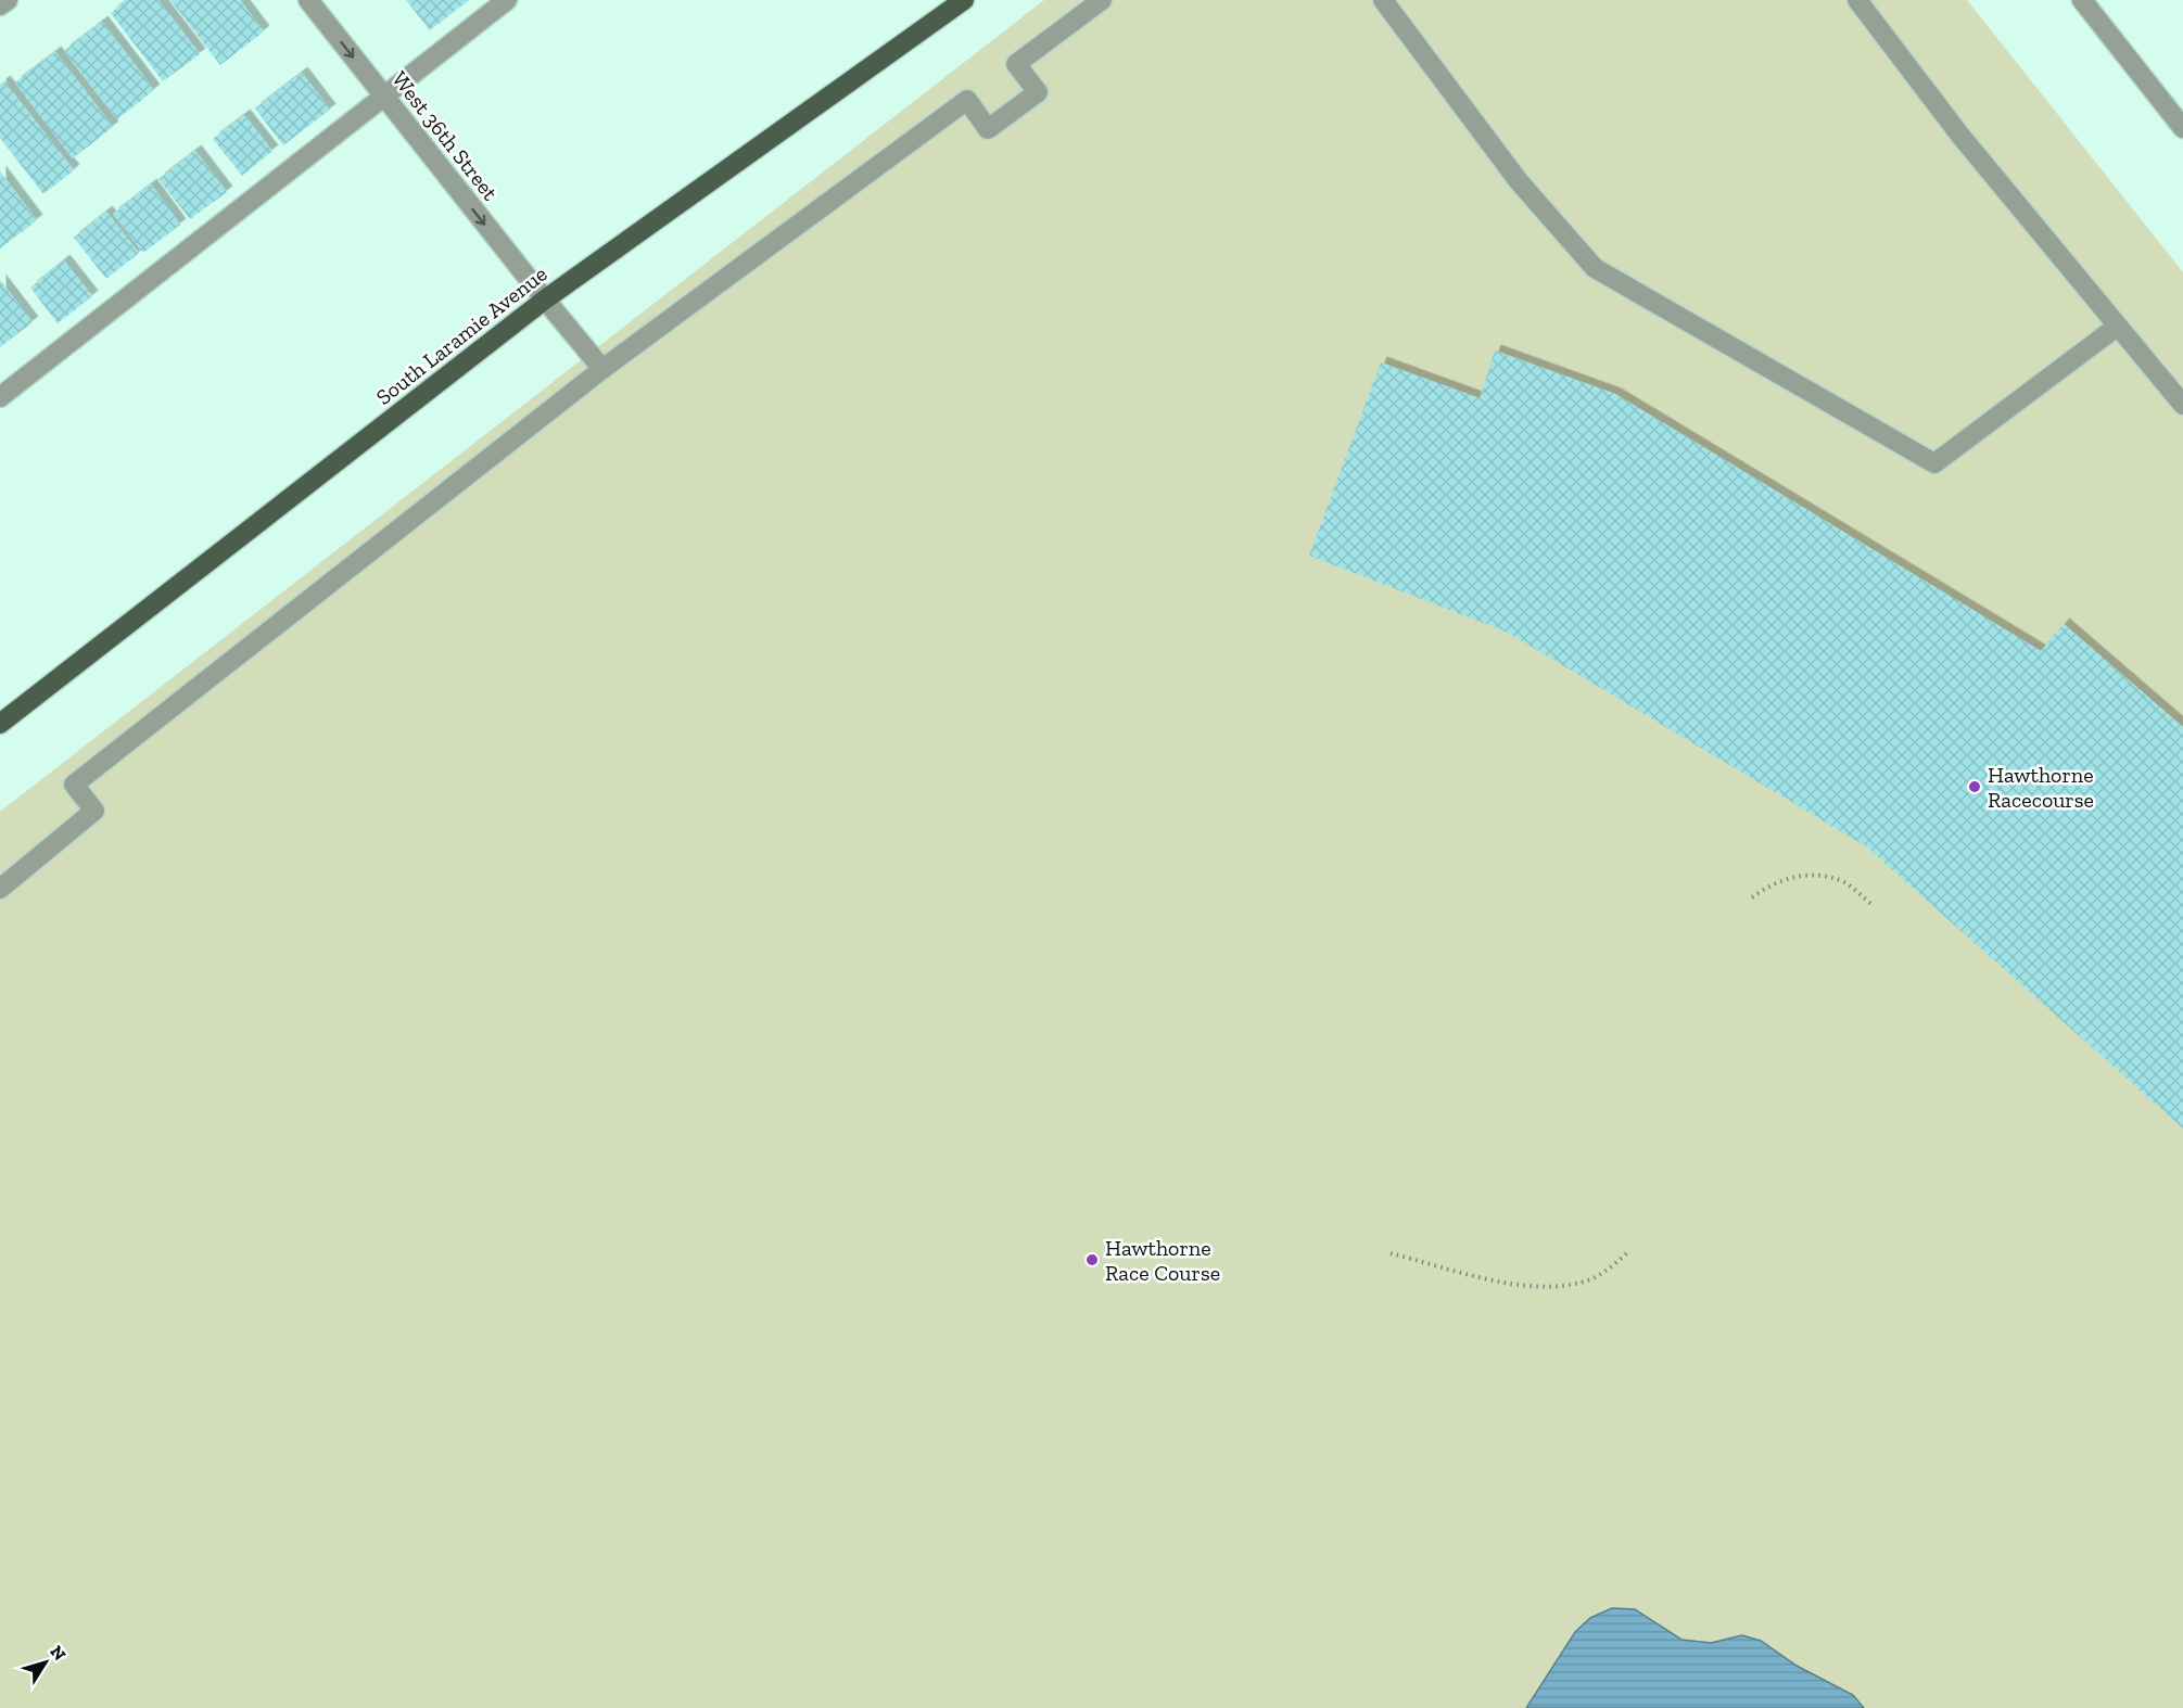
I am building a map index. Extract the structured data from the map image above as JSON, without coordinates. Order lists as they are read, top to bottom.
{
  "streets": {
    "main road": ["South Laramie Avenue"],
    "street": ["West 36th Street"]
  },
  "crossings": [
    ["West 36th Street", "South Laramie Avenue"]
  ],
  "one_way": ["West 36th Street"],
  "places": ["Hawthorne Racecourse", "Hawthorne Race Course"],
  "north": "top right"
}
